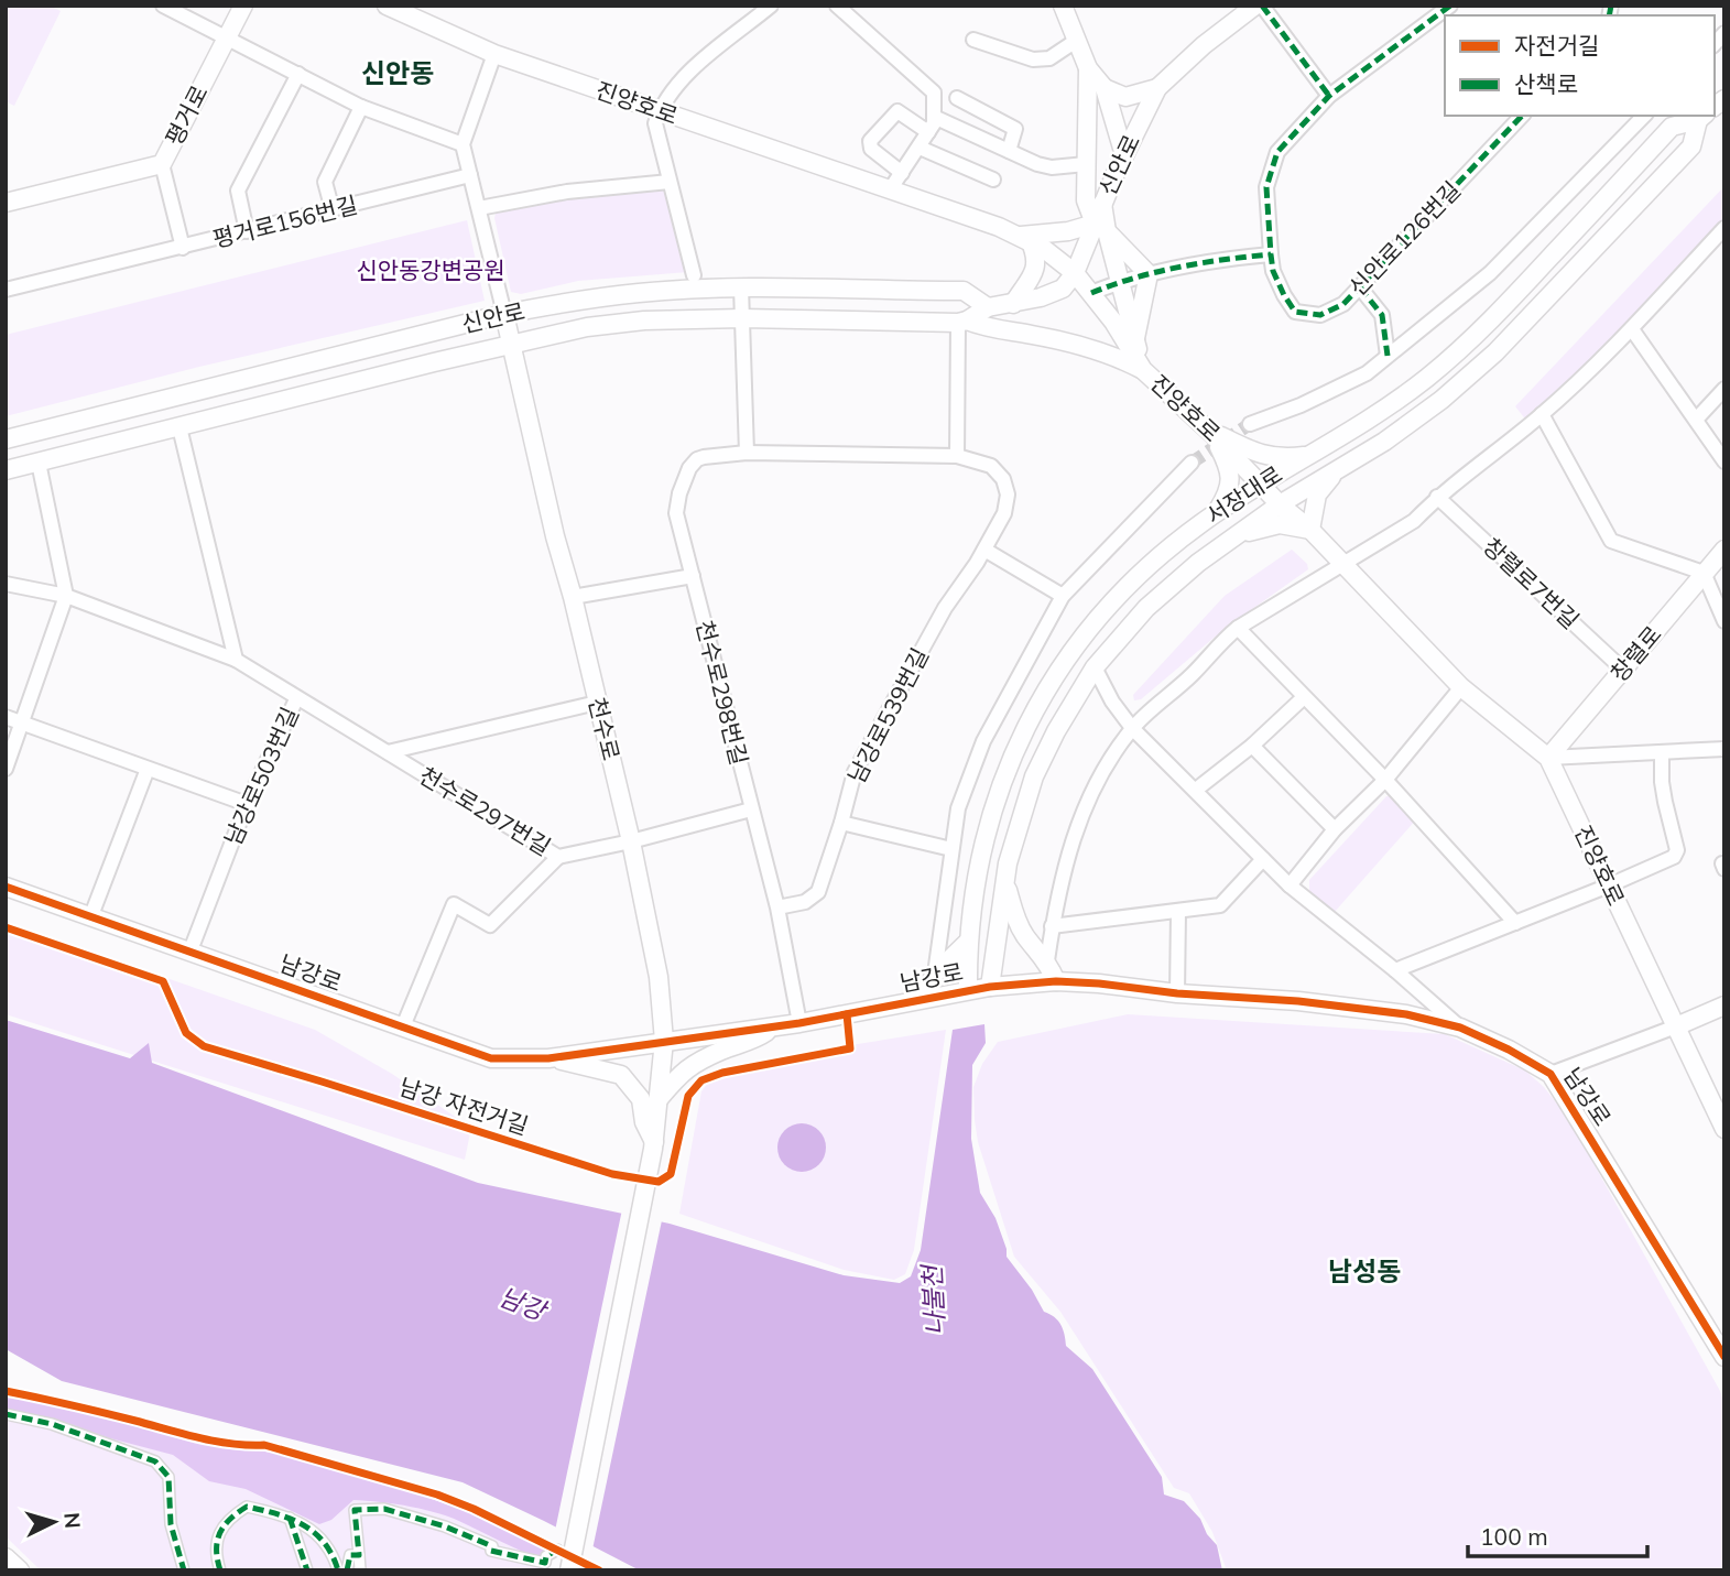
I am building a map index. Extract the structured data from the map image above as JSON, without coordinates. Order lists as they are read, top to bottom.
{
  "streets": {
    "street": [
      "진양호로",
      "평거로",
      "신안로",
      "평거로156번길",
      "신안로126번길",
      "서장대로",
      "창렬로7번길",
      "창렬로",
      "천수로298번길",
      "남강로539번길",
      "천수로",
      "남강로503번길",
      "천수로297번길",
      "남강로"
    ],
    "cycle path": ["남강 자전거길"]
  },
  "crossings": [
    ["진양호로", "신안로"],
    ["진양호로", "서장대로"],
    ["진양호로", "창렬로"],
    ["진양호로", "남강로"],
    ["평거로", "평거로156번길"],
    ["신안로", "천수로"],
    ["서장대로", "남강로"],
    ["창렬로7번길", "창렬로"],
    ["천수로298번길", "남강로539번길"],
    ["천수로", "천수로297번길"],
    ["천수로", "남강로"],
    ["남강로503번길", "천수로297번길"],
    ["남강로503번길", "남강로"]
  ],
  "districts": ["신안동", "남성동"],
  "water": ["나불천", "남강"],
  "parks": ["신안동강변공원"],
  "legend": ["자전거길", "산책로"],
  "scale_bar": "100 m",
  "north": "right"
}
